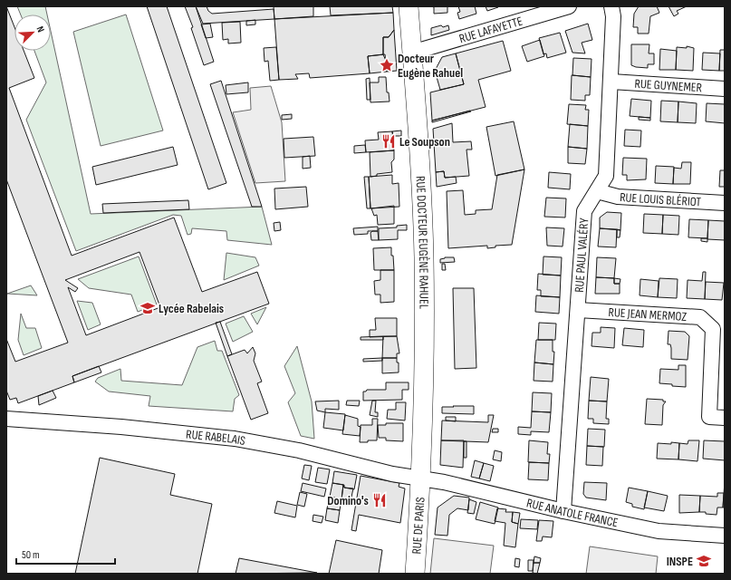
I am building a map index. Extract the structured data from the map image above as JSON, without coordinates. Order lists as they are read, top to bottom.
{
  "streets": {
    "main road": ["RUE DOCTEUR EUGÈNE RAHUEL", "RUE DE PARIS"],
    "street": [
      "RUE LAFAYETTE",
      "RUE GUYNEMER",
      "RUE LOUIS BLÉRIOT",
      "RUE PAUL VALÉRY",
      "RUE JEAN MERMOZ",
      "RUE RABELAIS",
      "RUE ANATOLE FRANCE"
    ]
  },
  "crossings": [
    ["RUE LAFAYETTE", "RUE DOCTEUR EUGÈNE RAHUEL"],
    ["RUE GUYNEMER", "RUE PAUL VALÉRY"],
    ["RUE LOUIS BLÉRIOT", "RUE PAUL VALÉRY"],
    ["RUE DOCTEUR EUGÈNE RAHUEL", "RUE RABELAIS"],
    ["RUE DOCTEUR EUGÈNE RAHUEL", "RUE ANATOLE FRANCE"],
    ["RUE DOCTEUR EUGÈNE RAHUEL", "RUE DE PARIS"],
    ["RUE PAUL VALÉRY", "RUE JEAN MERMOZ"],
    ["RUE PAUL VALÉRY", "RUE ANATOLE FRANCE"],
    ["RUE RABELAIS", "RUE ANATOLE FRANCE"],
    ["RUE RABELAIS", "RUE DE PARIS"],
    ["RUE ANATOLE FRANCE", "RUE DE PARIS"]
  ],
  "places": {
    "place": ["Docteur Eugène Rahuel"],
    "restaurant": ["Le Soupson", "Domino's"],
    "school or university": ["Lycée Rabelais", "INSPE"]
  },
  "scale_bar": "50 m",
  "north": "top right"
}
